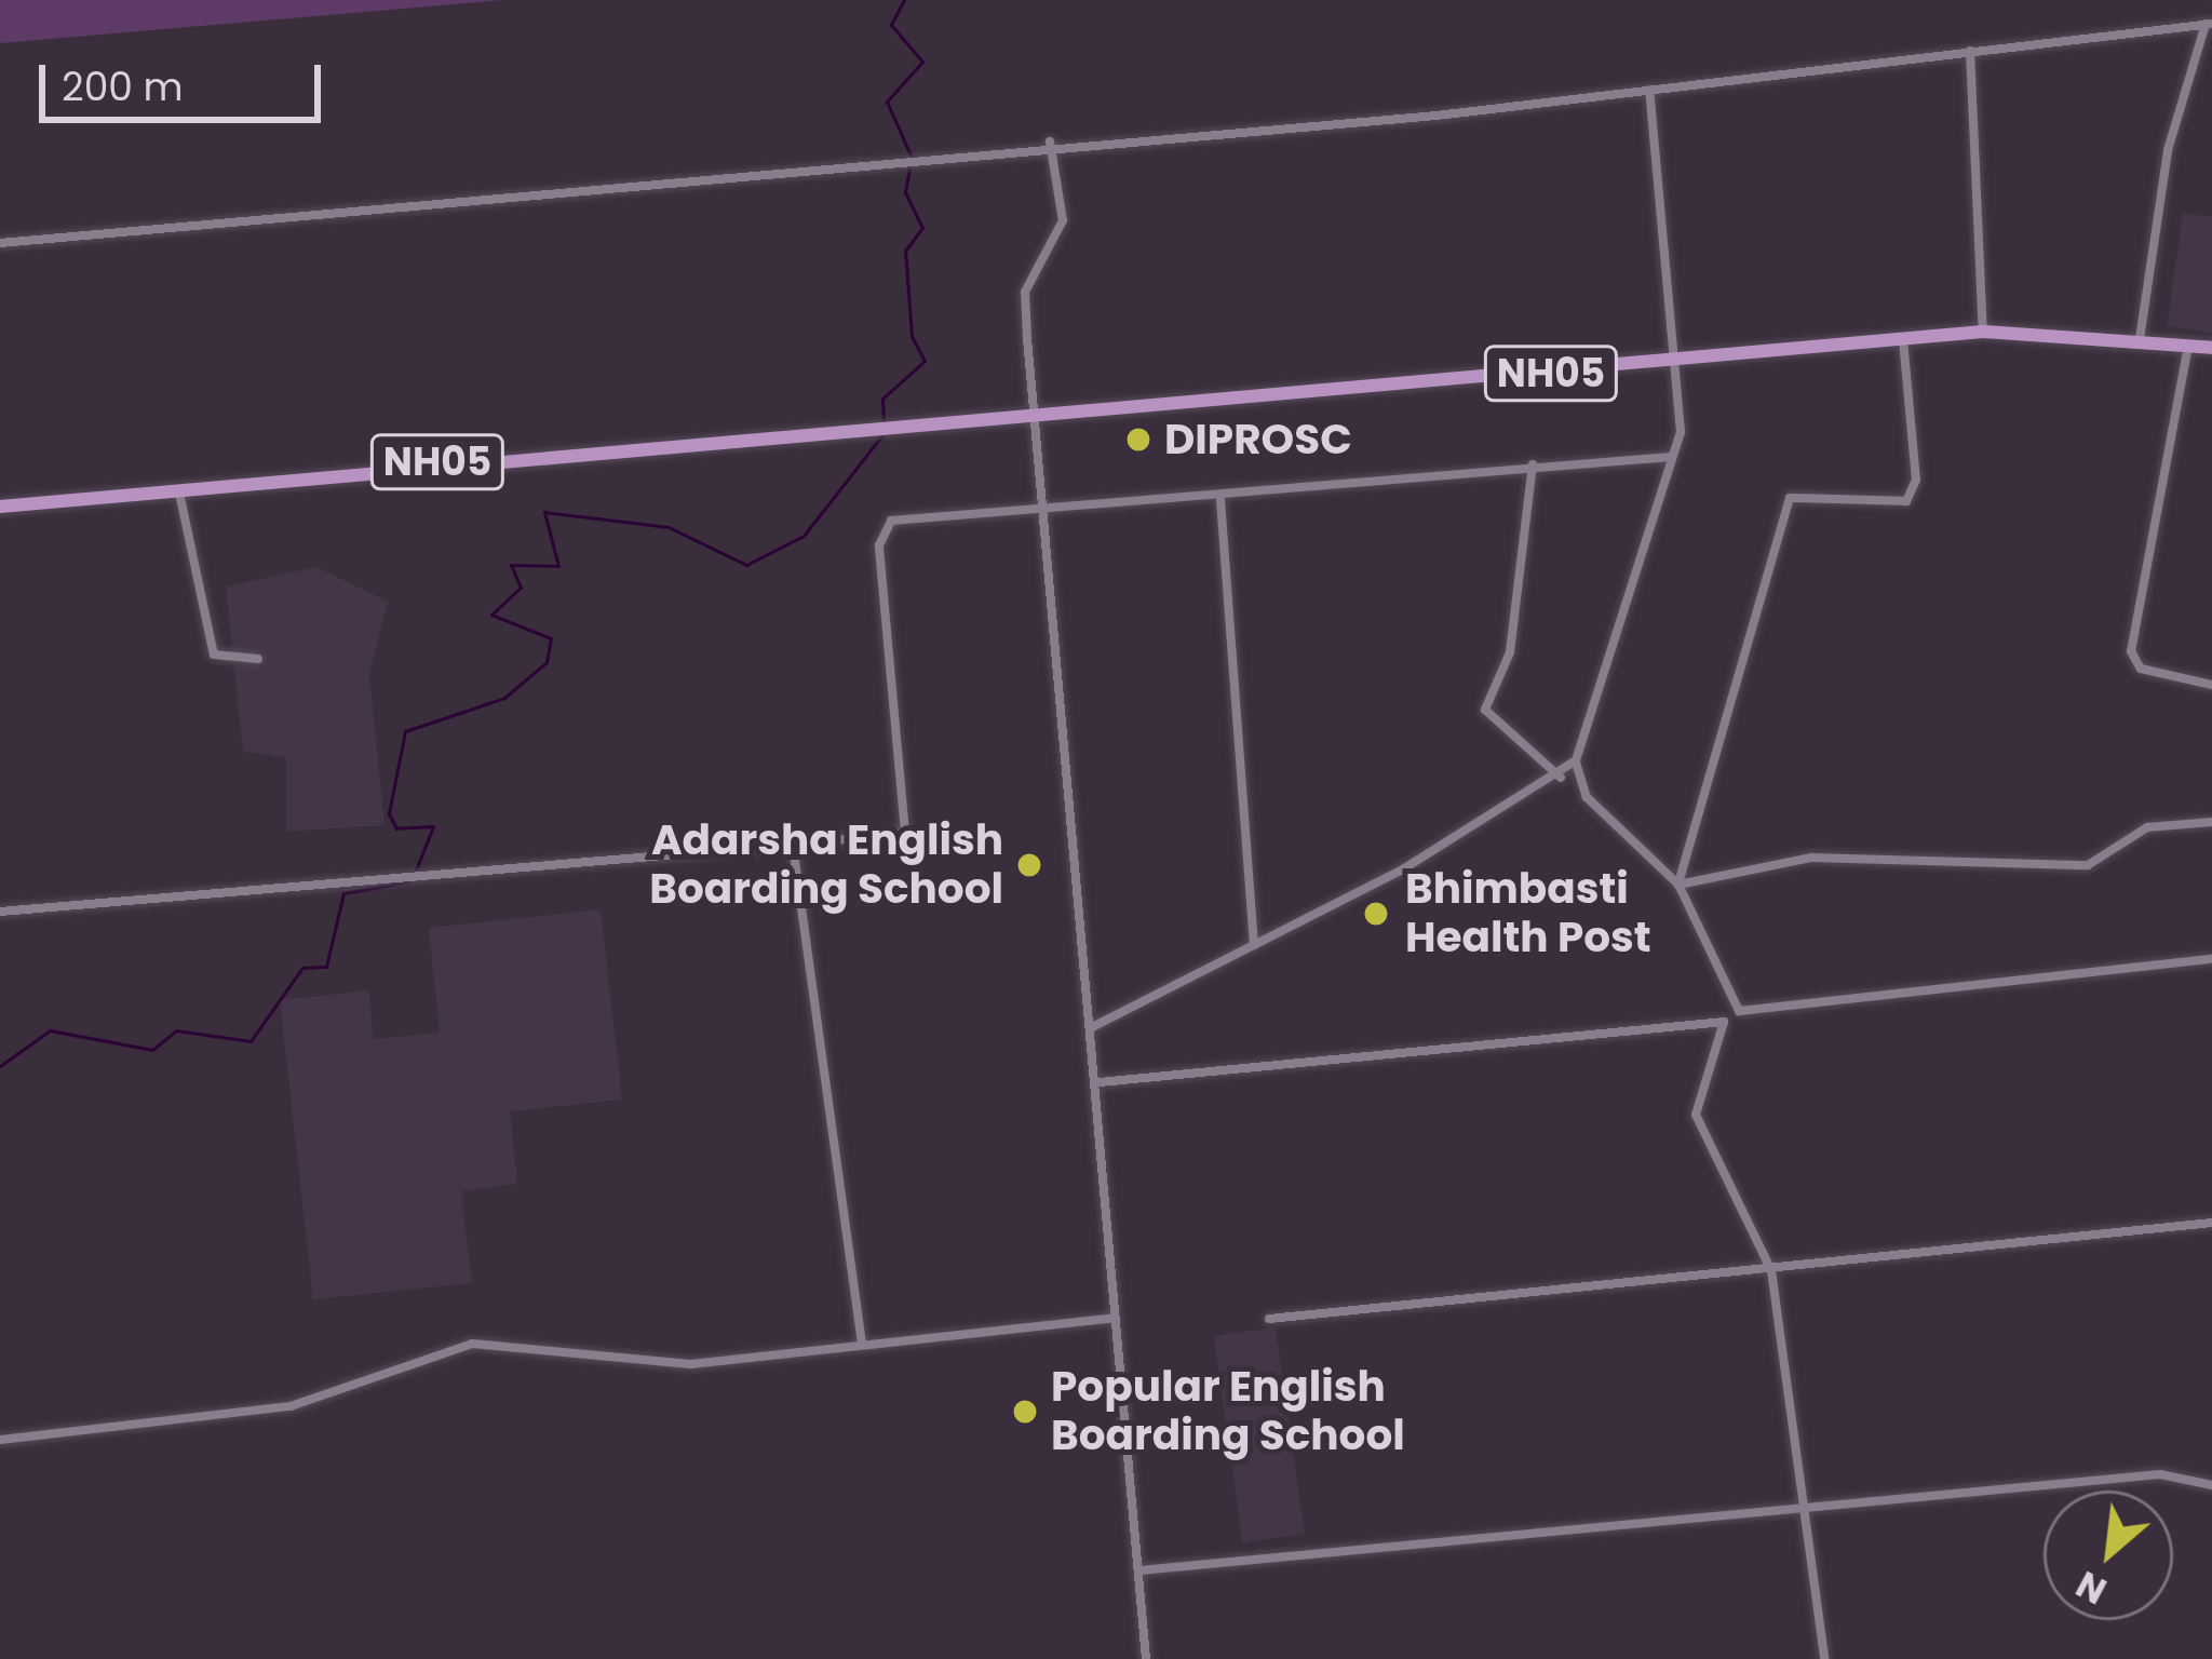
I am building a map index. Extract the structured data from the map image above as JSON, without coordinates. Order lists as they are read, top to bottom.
{
  "streets": {
    "main road": ["NH05"]
  },
  "places": [
    "DIPROSC",
    "Adarsha English Boarding School",
    "Bhimbasti Health Post",
    "Popular English Boarding School"
  ],
  "scale_bar": "200 m",
  "north": "bottom left"
}
